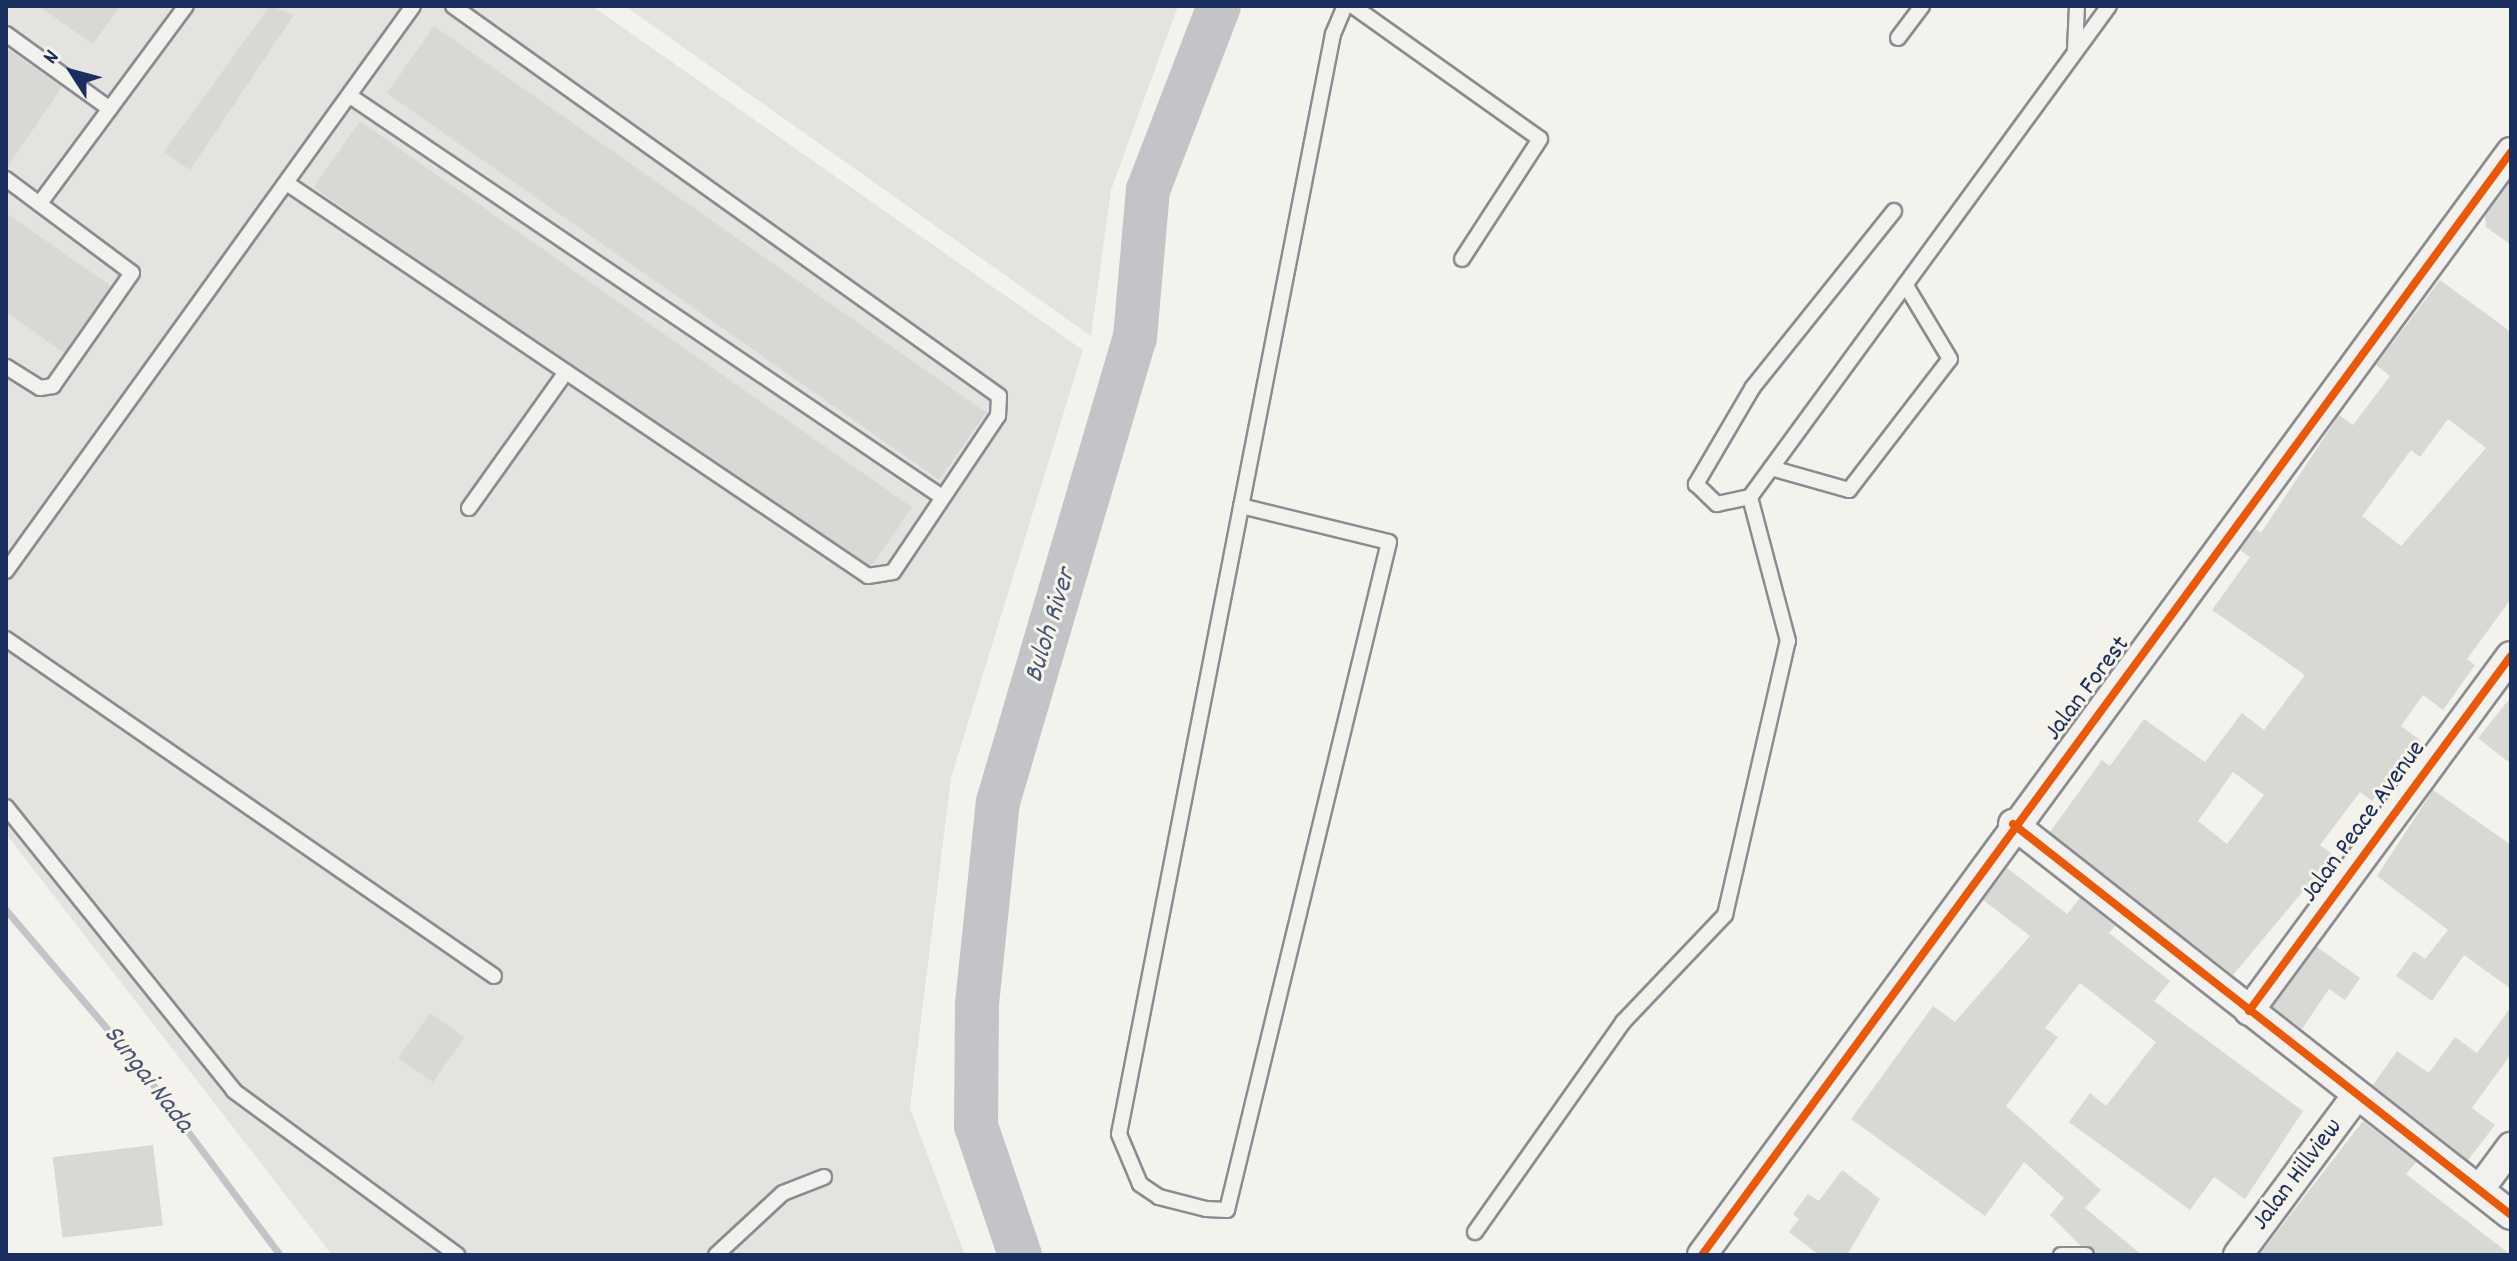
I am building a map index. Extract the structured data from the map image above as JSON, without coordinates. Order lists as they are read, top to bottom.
{
  "streets": {
    "street": ["Jalan Forest", "Jalan Peace Avenue", "Jalan Hillview"]
  },
  "water": ["Buloh River", "Sungai Nada"],
  "north": "top left"
}
